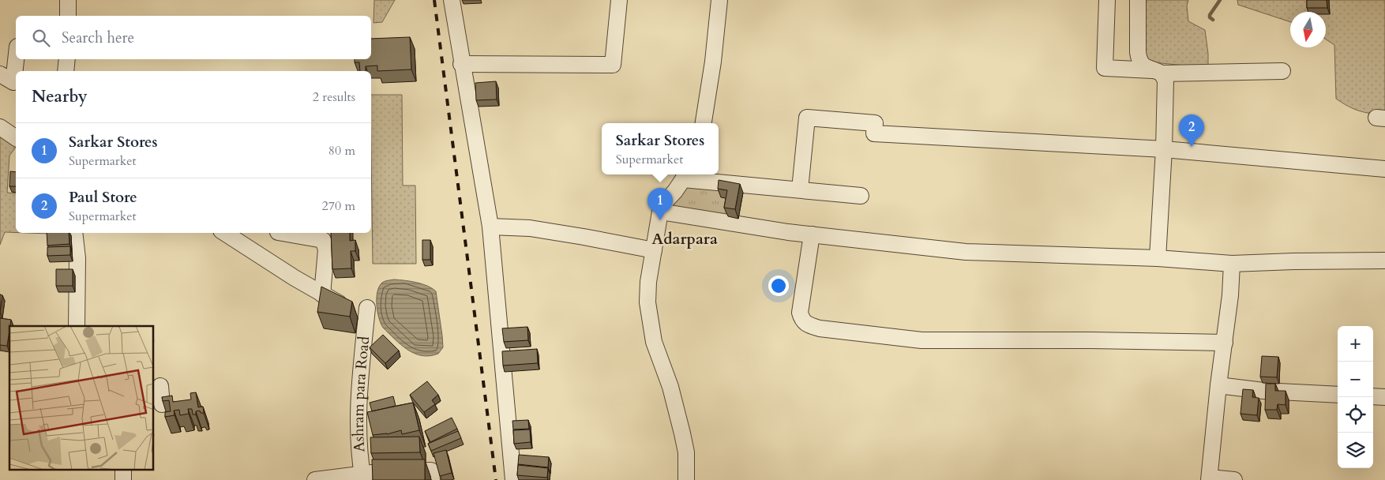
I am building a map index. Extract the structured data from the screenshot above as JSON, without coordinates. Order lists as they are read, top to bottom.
{
  "streets": {
    "street": ["Ashram para Road"]
  },
  "districts": ["Adarpara"],
  "north": "bottom",
  "page": {
    "search": "Search here",
    "heading": ["Nearby", "2 results"],
    "pins": ["2", "1"],
    "list": [
      {
        "mark": "1",
        "name": "Sarkar Stores",
        "note": "Supermarket",
        "value": "80 m"
      },
      {
        "mark": "2",
        "name": "Paul Store",
        "note": "Supermarket",
        "value": "270 m"
      }
    ],
    "popup": ["Sarkar Stores", "Supermarket"],
    "map_buttons": ["+", "−"]
  }
}
